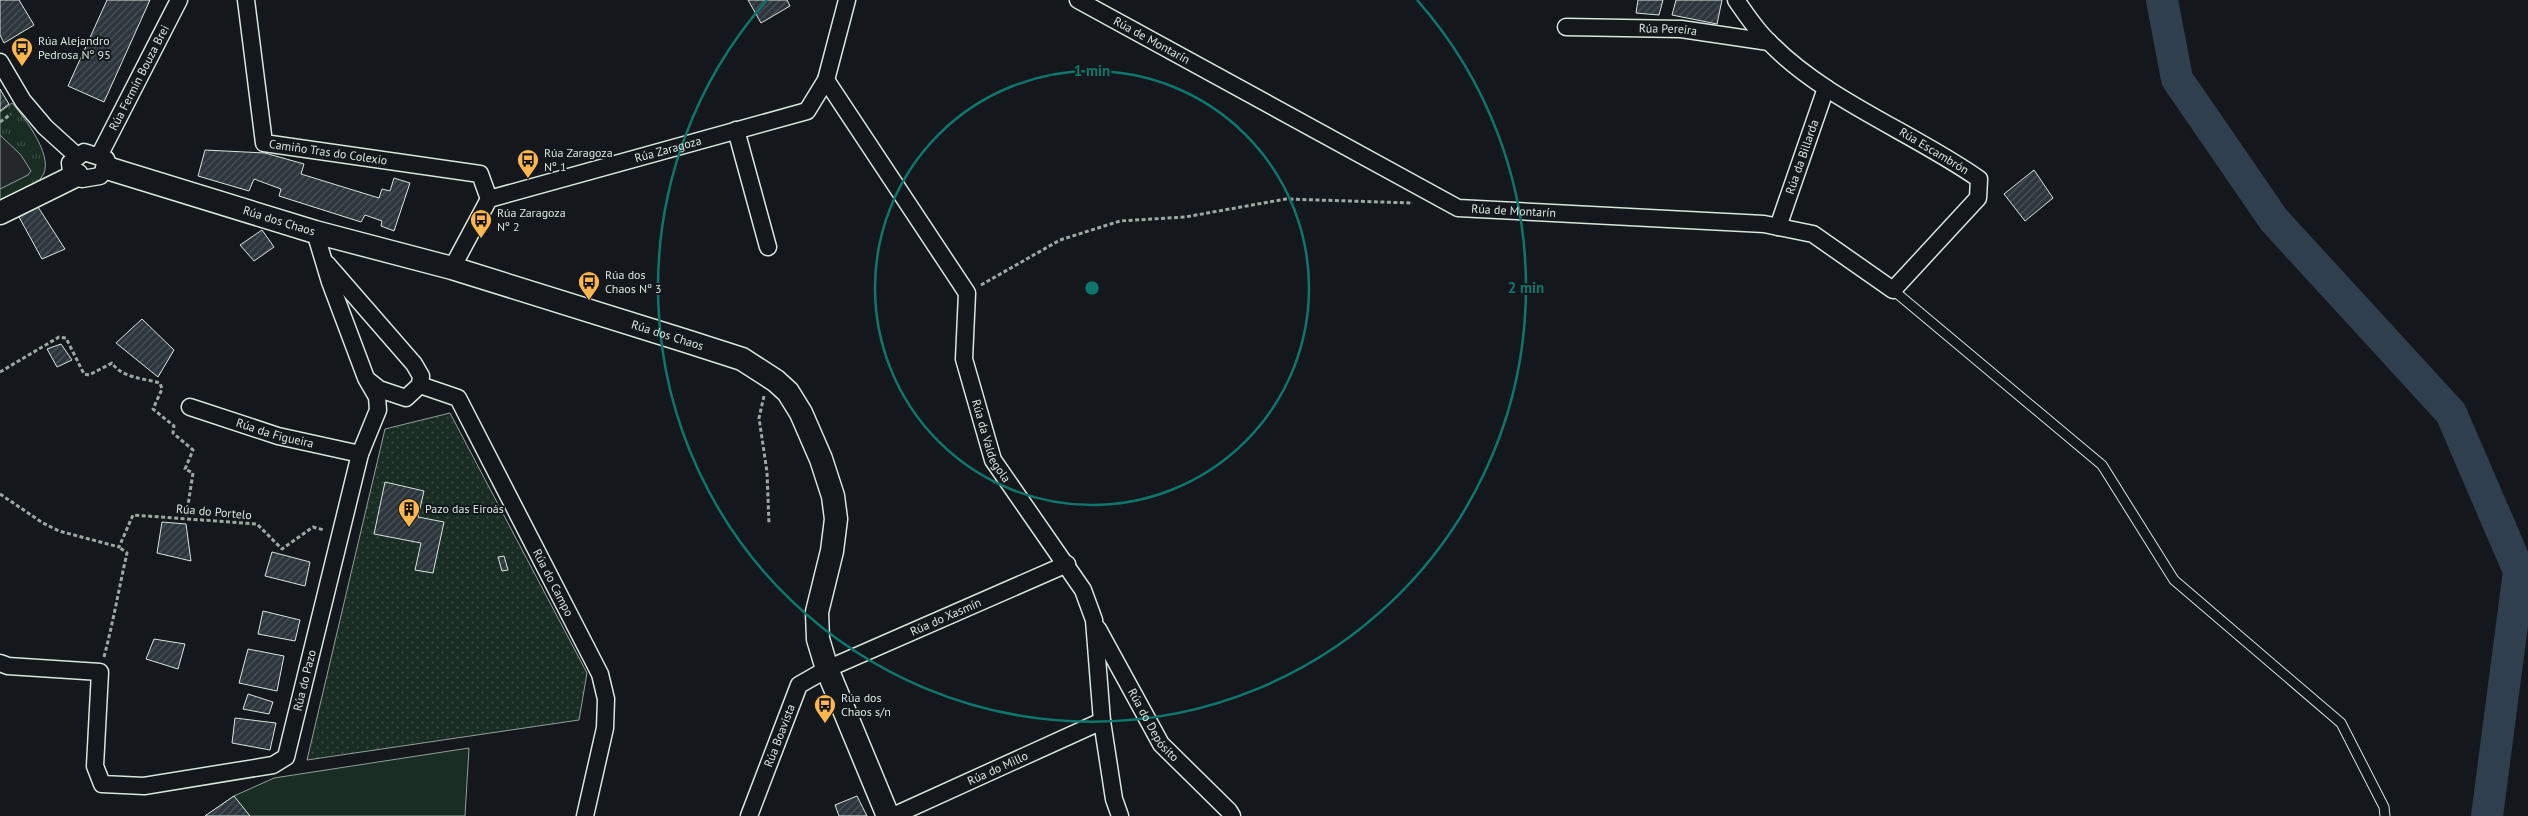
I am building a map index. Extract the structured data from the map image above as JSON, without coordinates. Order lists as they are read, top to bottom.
{
  "streets": {
    "street": [
      "Rúa Pereira",
      "Rúa de Montarín",
      "Rúa Fermín Bouza Brei",
      "Rúa Zaragoza",
      "Rúa Escambrón",
      "Camiño Tras do Colexio",
      "Rúa da Billarda",
      "Rúa dos Chaos",
      "Rúa da Figueira",
      "Rúa da Valdegola",
      "Rúa do Campo",
      "Rúa do Xasmín",
      "Rúa do Pazo",
      "Rúa do Depósito",
      "Rúa Boavista",
      "Rúa do Millo"
    ],
    "path": ["Rúa do Portelo"]
  },
  "crossings": [
    ["Rúa Pereira", "Rúa Escambrón"],
    ["Rúa de Montarín", "Rúa Escambrón"],
    ["Rúa de Montarín", "Rúa da Billarda"],
    ["Rúa Fermín Bouza Brei", "Rúa dos Chaos"],
    ["Rúa Zaragoza", "Camiño Tras do Colexio"],
    ["Rúa Escambrón", "Rúa da Billarda"],
    ["Rúa dos Chaos", "Rúa do Xasmín"],
    ["Rúa dos Chaos", "Rúa do Pazo"],
    ["Rúa dos Chaos", "Rúa Boavista"],
    ["Rúa da Figueira", "Rúa do Pazo"],
    ["Rúa da Valdegola", "Rúa do Xasmín"],
    ["Rúa da Valdegola", "Rúa do Depósito"],
    ["Rúa da Valdegola", "Rúa do Millo"],
    ["Rúa do Portelo", "Rúa do Pazo"],
    ["Rúa do Campo", "Rúa do Pazo"],
    ["Rúa do Xasmín", "Rúa Boavista"]
  ],
  "places": {
    "bus stop": [
      "Rúa Alejandro Pedrosa Nº 95",
      "Rúa Zaragoza Nº 1",
      "Rúa Zaragoza Nº 2",
      "Rúa dos Chaos Nº 3",
      "Rúa dos Chaos s/n"
    ],
    "building": ["Pazo das Eiroás"]
  },
  "rings": ["1 min", "2 min"]
}
